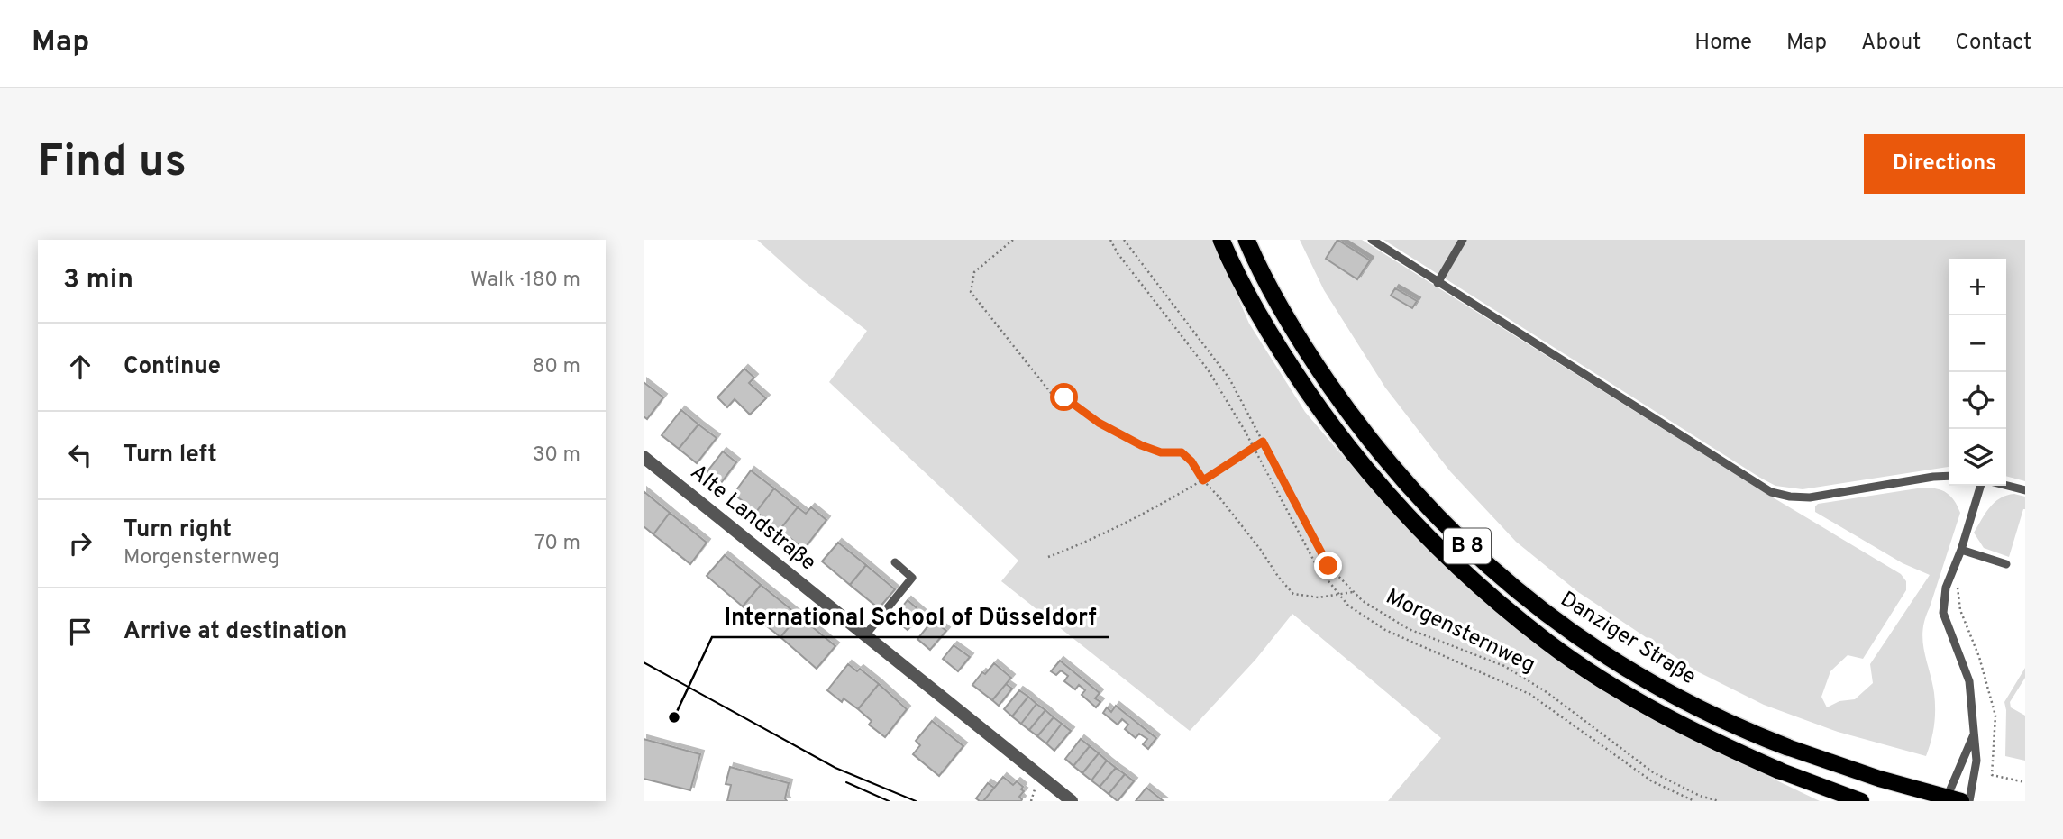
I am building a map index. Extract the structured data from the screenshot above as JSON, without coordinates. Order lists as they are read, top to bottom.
{
  "streets": {
    "highway": ["B 8", "Danziger Straße"],
    "street": ["Alte Landstraße"],
    "path": ["Morgensternweg"]
  },
  "places": ["International School of Düsseldorf"],
  "page": {
    "header": "Map",
    "nav": [
      "Home",
      "Map",
      "About",
      "Contact"
    ],
    "buttons": "Directions",
    "title": "Find us",
    "heading": ["3 min", "Walk · 180 m"],
    "map_buttons": ["+", "−"],
    "list": [
      ["Continue", "80 m"],
      ["Turn left", "30 m"],
      ["Turn right", "Morgensternweg", "70 m"],
      "Arrive at destination"
    ]
  }
}
